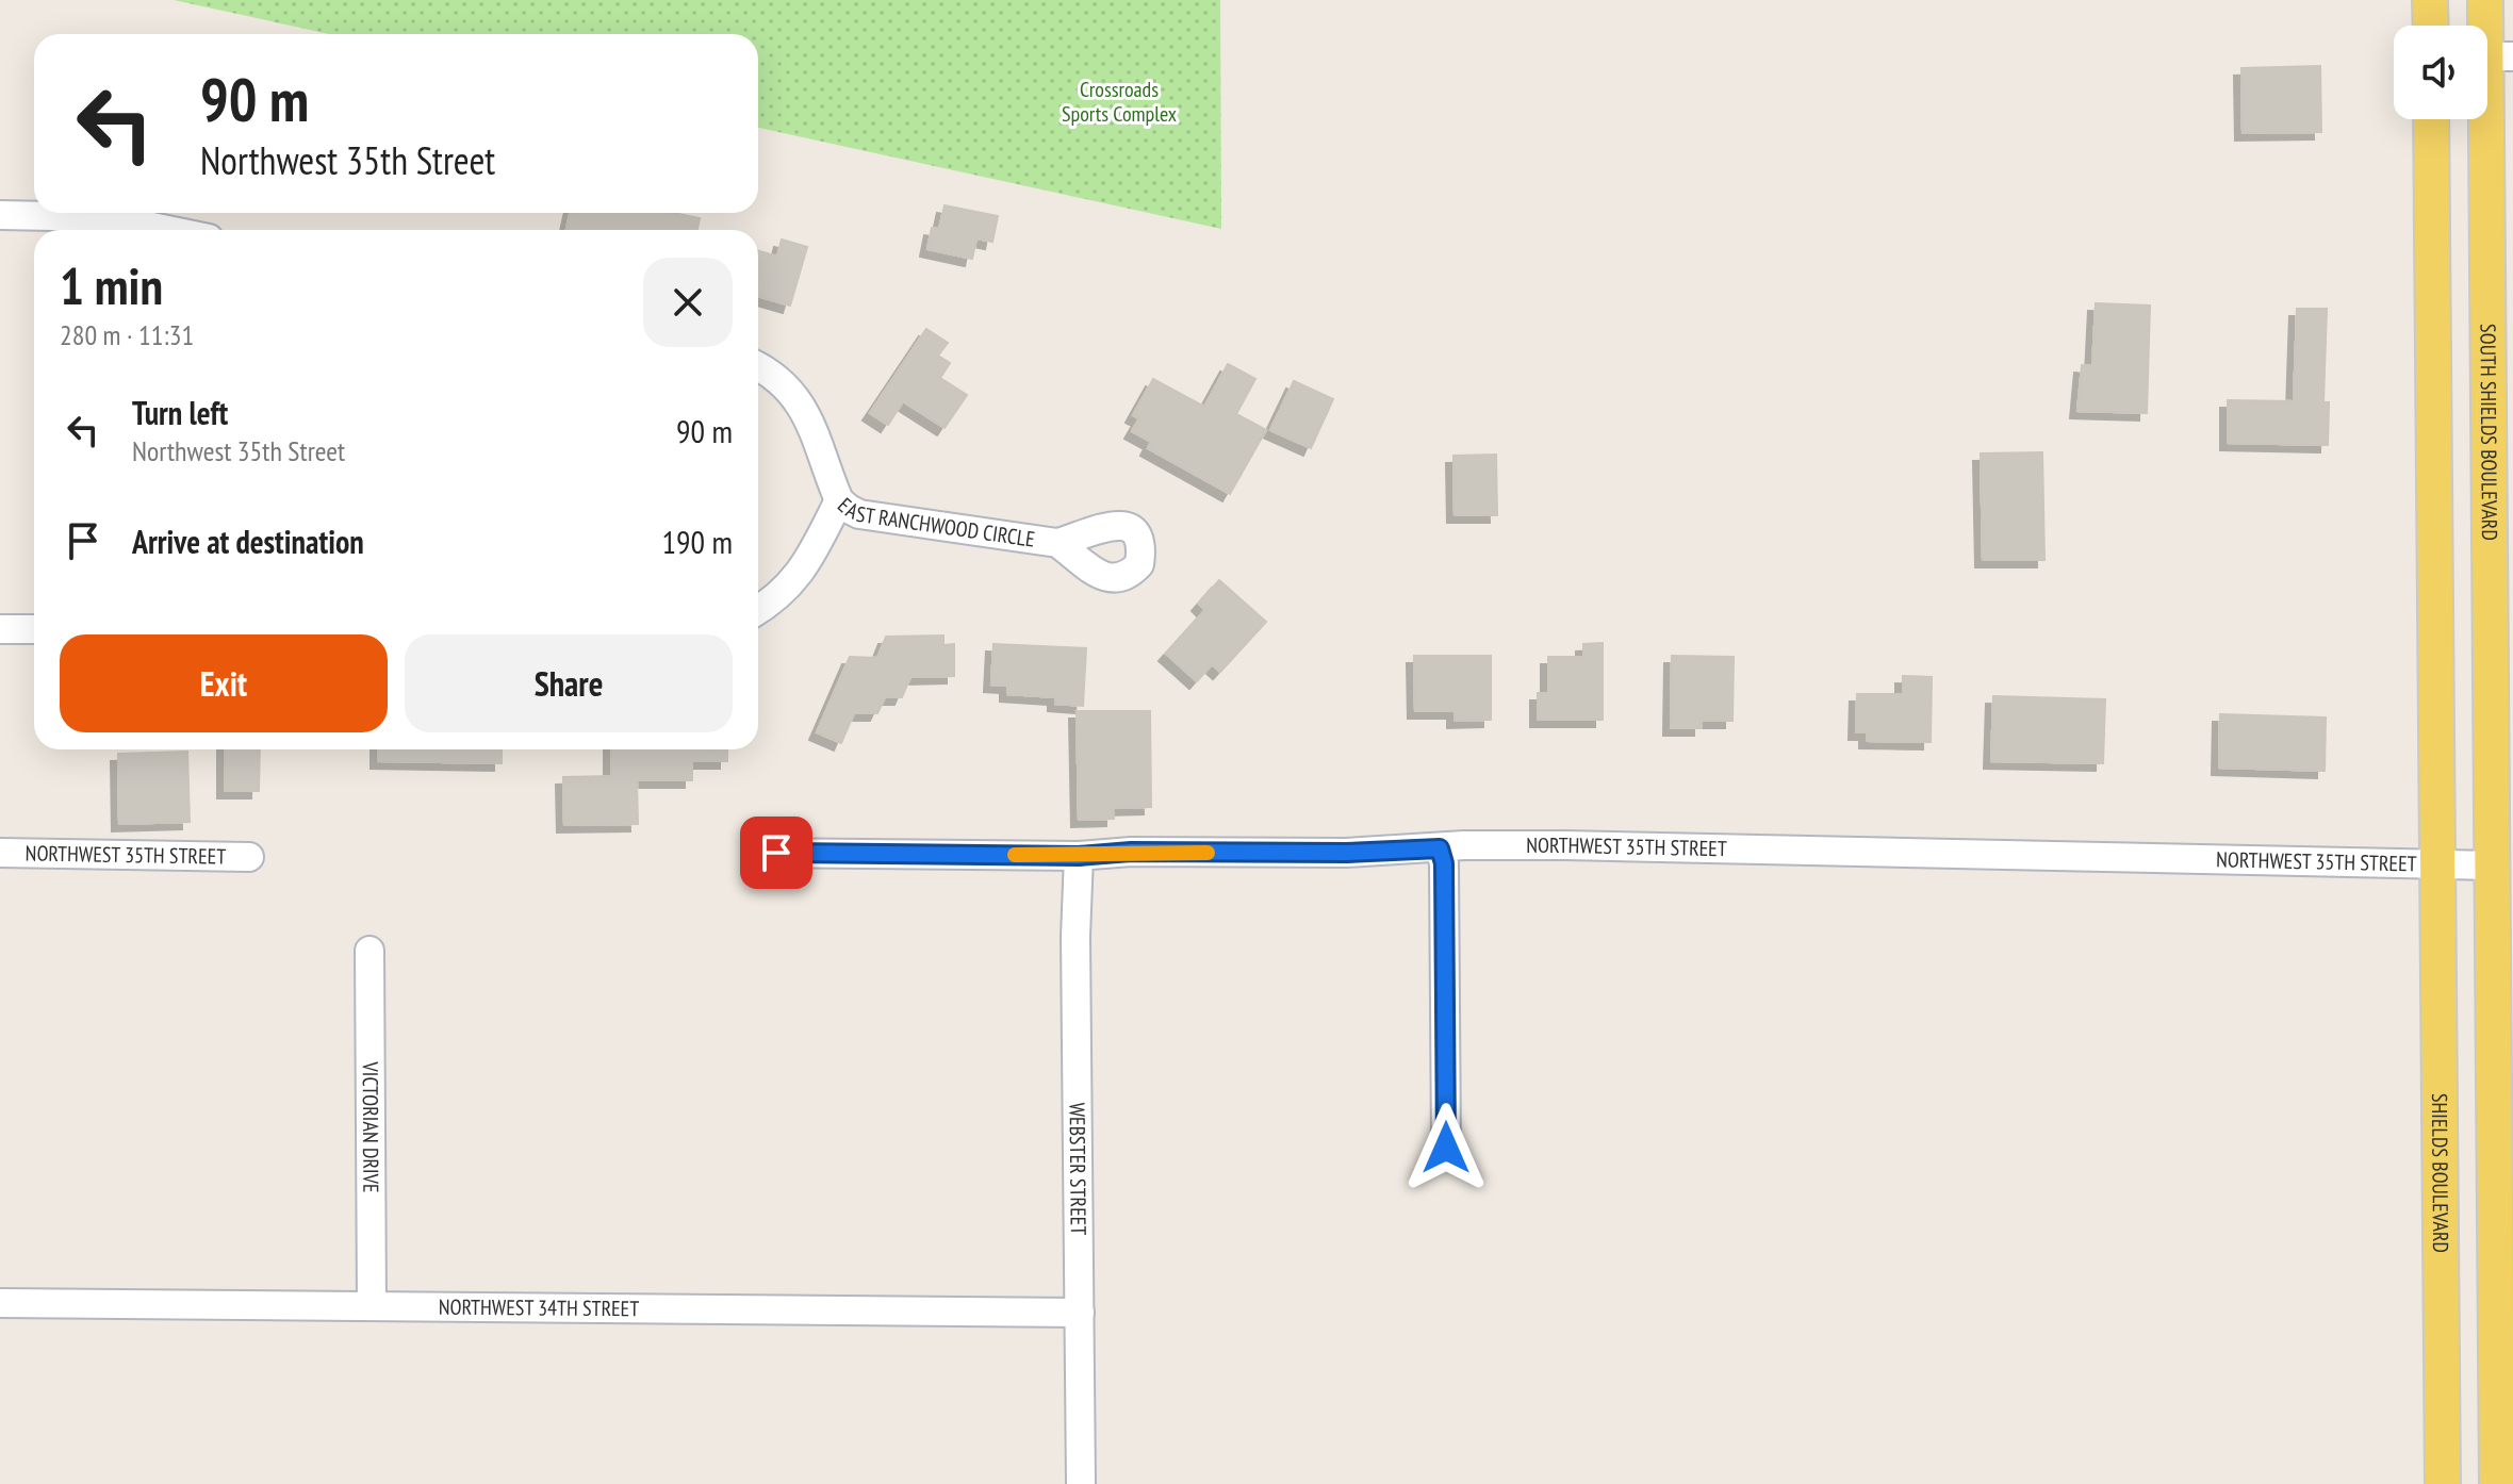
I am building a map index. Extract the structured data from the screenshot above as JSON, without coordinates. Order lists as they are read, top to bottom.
{
  "streets": {
    "main road": ["SOUTH SHIELDS BOULEVARD", "SHIELDS BOULEVARD"],
    "street": [
      "EAST RANCHWOOD CIRCLE",
      "NORTHWEST 35TH STREET",
      "VICTORIAN DRIVE",
      "WEBSTER STREET",
      "NORTHWEST 34TH STREET"
    ]
  },
  "crossings": [
    ["SOUTH SHIELDS BOULEVARD", "NORTHWEST 35TH STREET"],
    ["NORTHWEST 35TH STREET", "WEBSTER STREET"],
    ["NORTHWEST 35TH STREET", "SHIELDS BOULEVARD"],
    ["VICTORIAN DRIVE", "NORTHWEST 34TH STREET"],
    ["WEBSTER STREET", "NORTHWEST 34TH STREET"]
  ],
  "parks": ["Crossroads Sports Complex"],
  "page": {
    "turn": ["90 m", "Northwest 35th Street"],
    "heading": ["1 min", "280 m · 11:31"],
    "list": [
      {
        "name": "Turn left",
        "note": "Northwest 35th Street",
        "value": "90 m"
      },
      {
        "name": "Arrive at destination",
        "value": "190 m"
      }
    ],
    "buttons": ["Exit", "Share"]
  }
}
